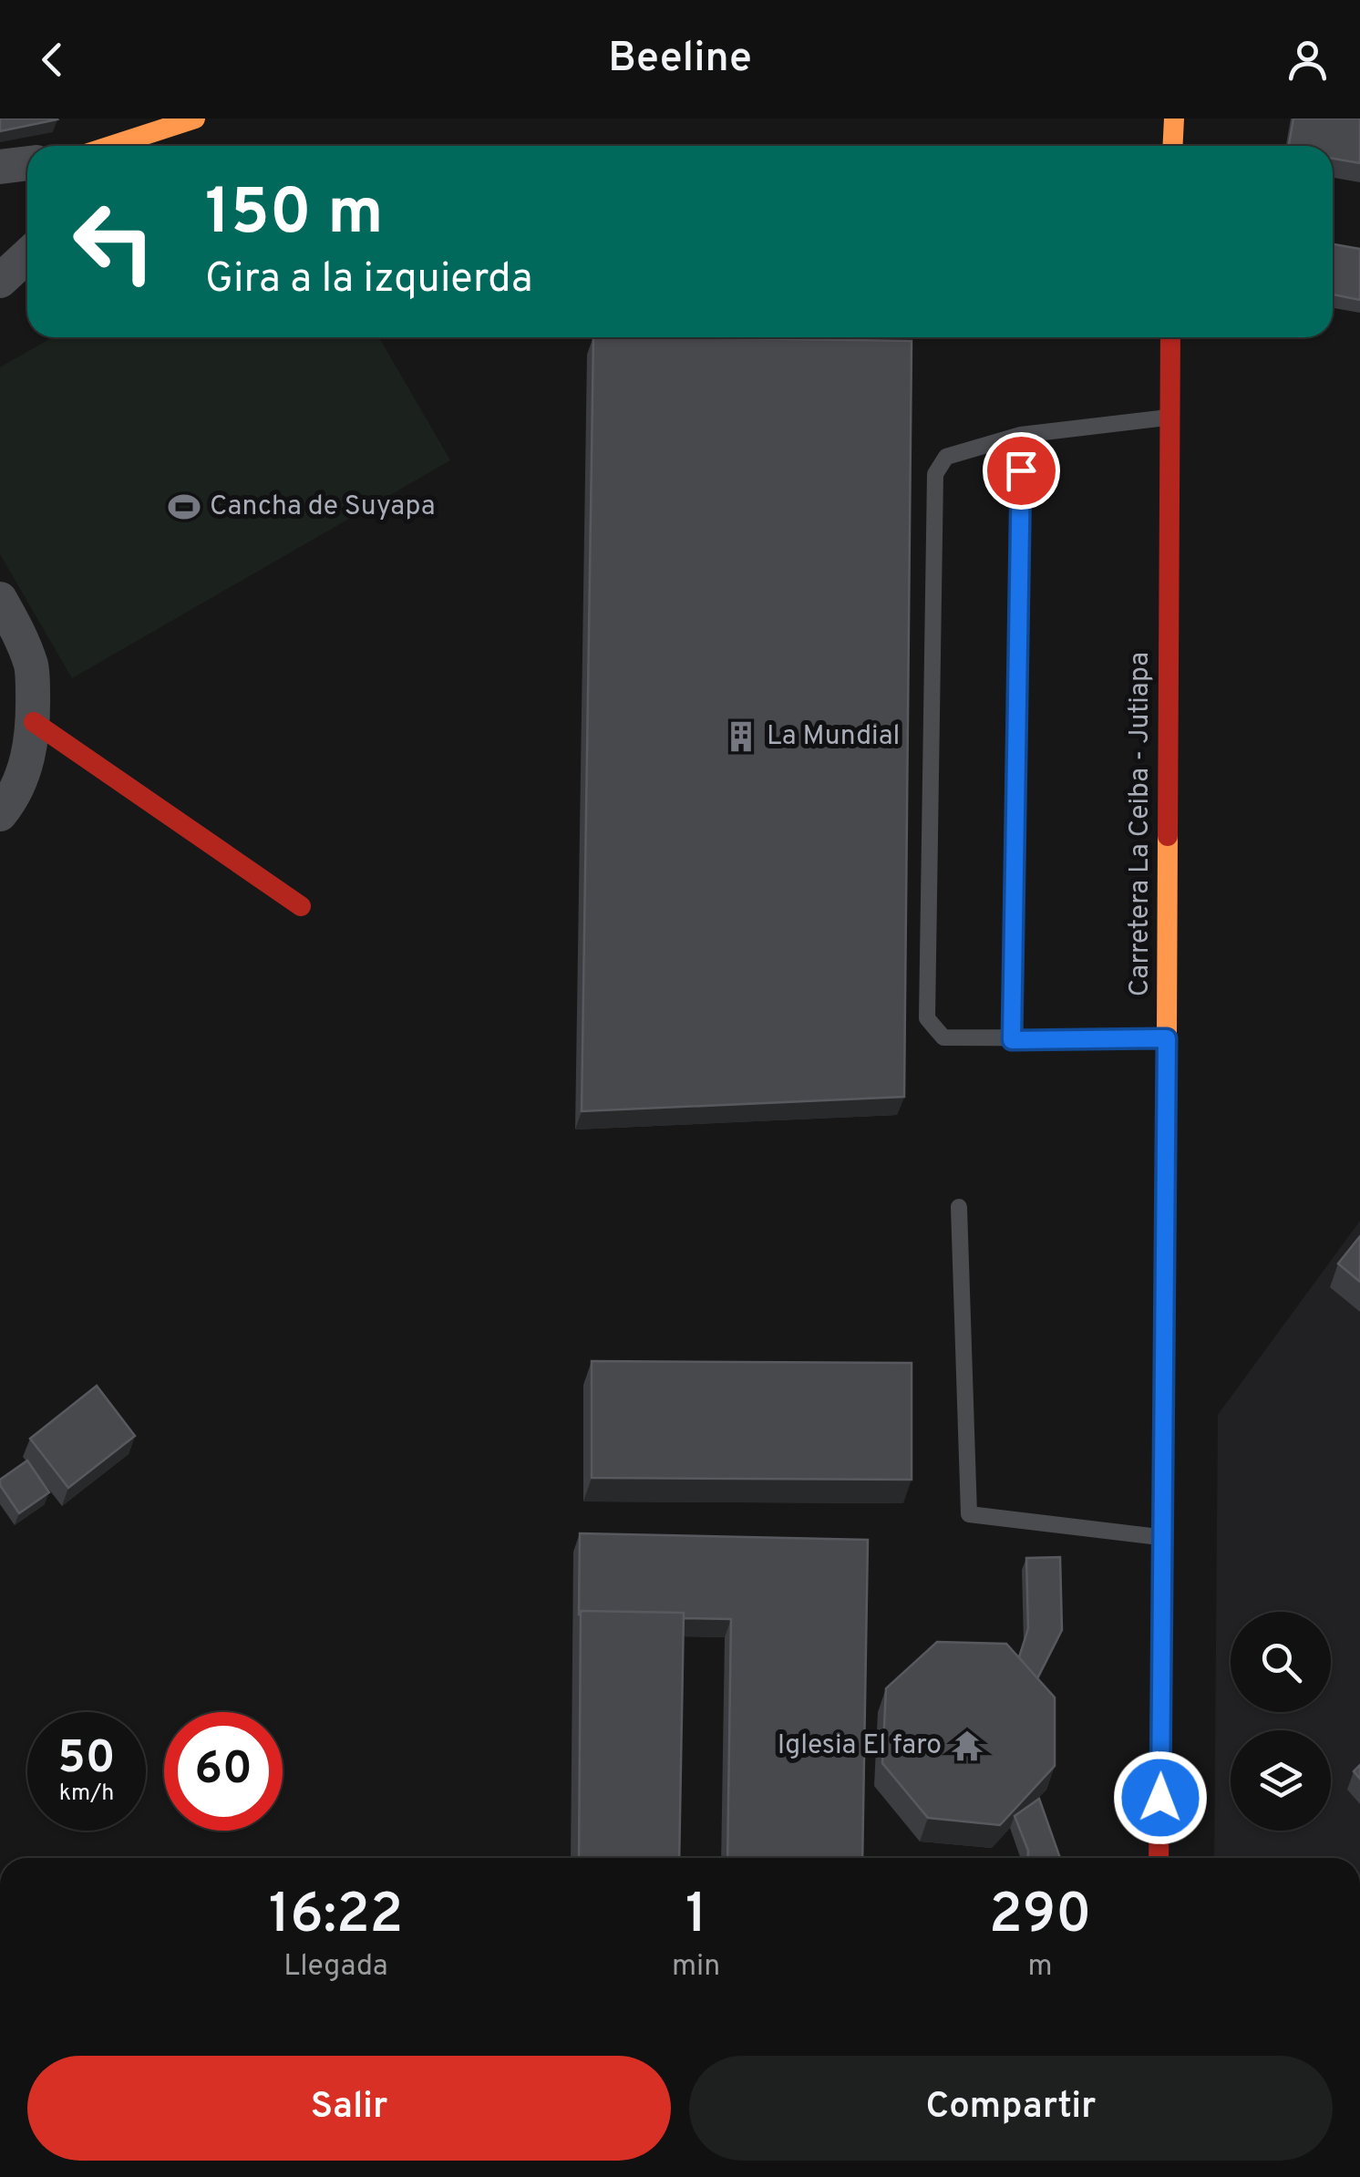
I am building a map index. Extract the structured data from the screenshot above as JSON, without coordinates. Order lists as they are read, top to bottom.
{
  "streets": {
    "main road": ["Carretera La Ceiba - Jutiapa"]
  },
  "places": {
    "sports": ["Cancha de Suyapa"],
    "building": ["La Mundial"],
    "temple": ["Iglesia El faro"]
  },
  "page": {
    "header": "Beeline",
    "turn": ["150 m", "Gira a la izquierda"],
    "speed": "50 km/h",
    "limit": "60",
    "eta": [
      "16:22",
      "Llegada",
      "1",
      "min",
      "290",
      "m"
    ],
    "buttons": ["Salir", "Compartir"]
  }
}
